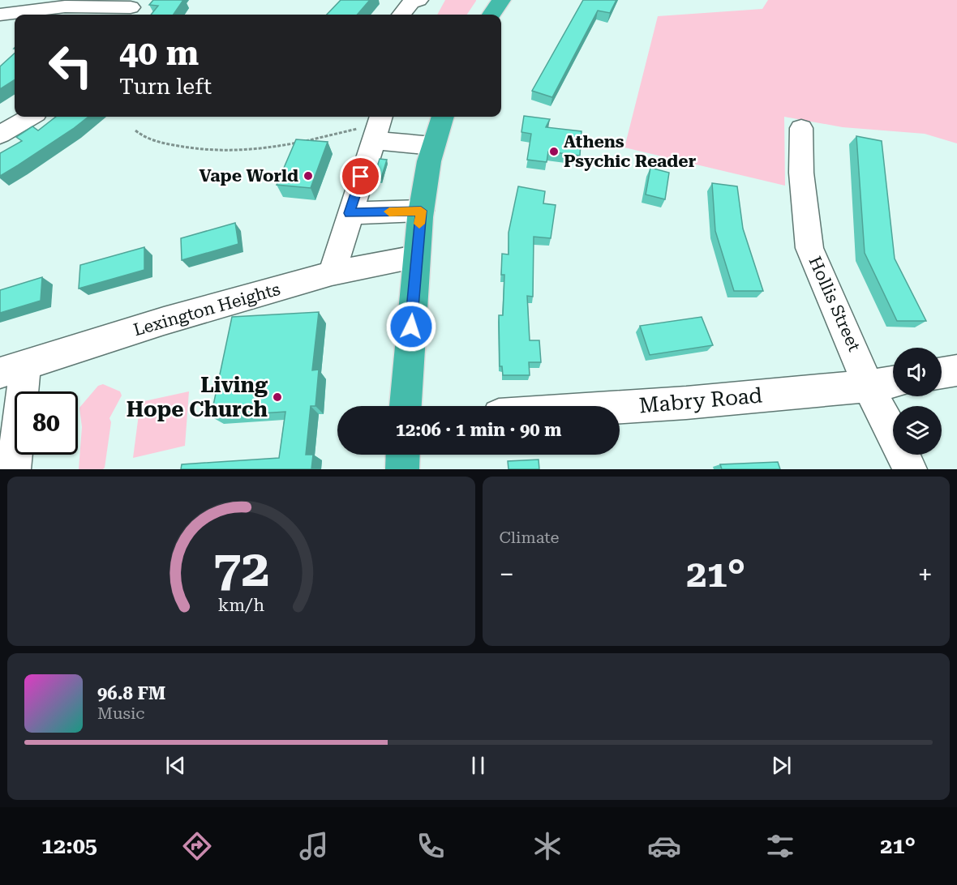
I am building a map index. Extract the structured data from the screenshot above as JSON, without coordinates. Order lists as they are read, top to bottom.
{
  "streets": {
    "street": ["Hollis Street", "Lexington Heights", "Mabry Road"]
  },
  "crossings": [
    ["Hollis Street", "Mabry Road"]
  ],
  "places": ["Athens Psychic Reader", "Vape World", "Living Hope Church"],
  "page": {
    "turn": ["40 m", "Turn left"],
    "limit": "80",
    "trip": "12:06 · 1 min · 90 m",
    "tile": "Climate",
    "heat": ["−", "21°", "+"],
    "song": ["96.8 FM", "Music"],
    "tabs": ["12:05", "21°"],
    "gauge": ["72", "km/h"]
  }
}
